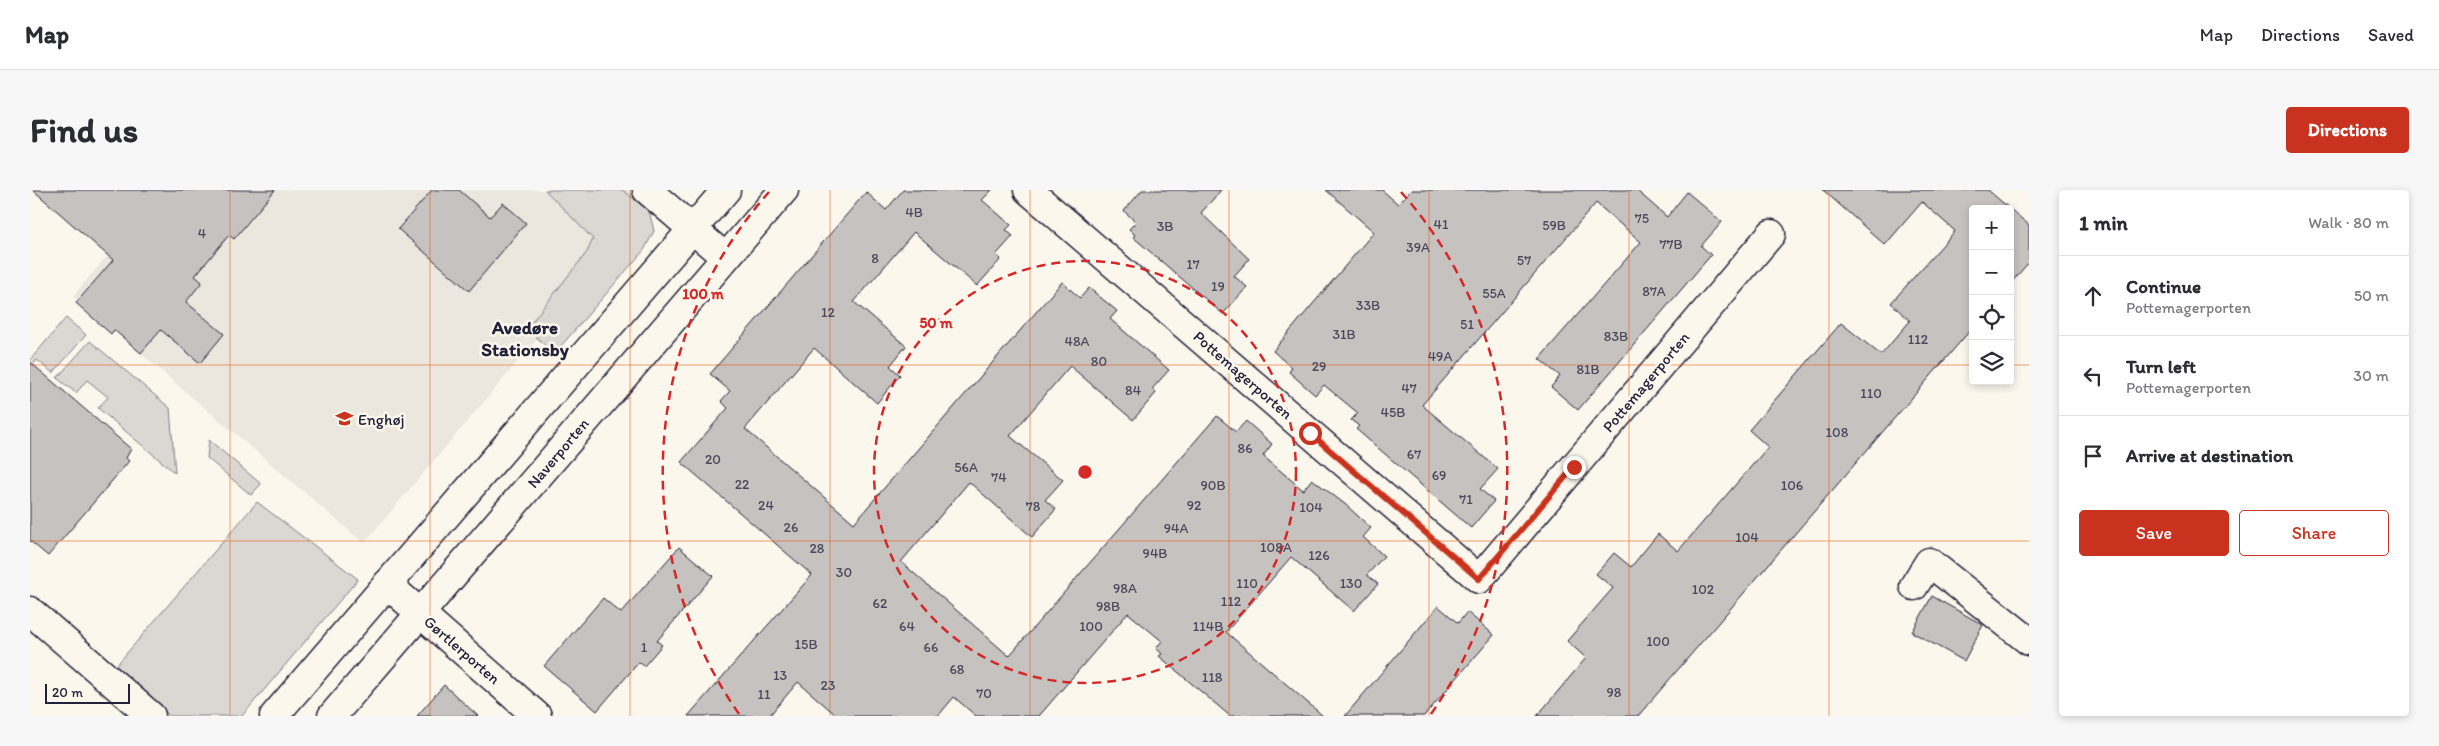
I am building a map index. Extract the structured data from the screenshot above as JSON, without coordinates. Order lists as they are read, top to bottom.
{
  "streets": {
    "street": ["Pottemagerporten", "Naverporten", "Gørtlerporten"]
  },
  "crossings": [
    ["Naverporten", "Gørtlerporten"]
  ],
  "districts": ["Avedøre Stationsby"],
  "places": {
    "school or university": ["Enghøj"]
  },
  "house_numbers": [
    "4B",
    "75",
    "41",
    "59B",
    "3B",
    "4",
    "77B",
    "39A",
    "8",
    "57",
    "17",
    "19",
    "87A",
    "55A",
    "33B",
    "12",
    "51",
    "31B",
    "83B",
    "112",
    "48A",
    "49A",
    "80",
    "29",
    "81B",
    "47",
    "84",
    "110",
    "45B",
    "108",
    "86",
    "67",
    "20",
    "56A",
    "69",
    "74",
    "22",
    "90B",
    "106",
    "71",
    "24",
    "92",
    "78",
    "104",
    "26",
    "94A",
    "104",
    "108A",
    "28",
    "94B",
    "126",
    "30",
    "110",
    "130",
    "98A",
    "102",
    "112",
    "62",
    "98B",
    "64",
    "100",
    "114B",
    "100",
    "15B",
    "1",
    "66",
    "68",
    "13",
    "118",
    "23",
    "98",
    "70",
    "11"
  ],
  "scale_bar": "20 m",
  "page": {
    "header": "Map",
    "nav": ["Map", "Directions", "Saved"],
    "buttons": [
      "Directions",
      ["Save", "Share"]
    ],
    "title": "Find us",
    "heading": ["1 min", "Walk · 80 m"],
    "map_buttons": ["+", "−"],
    "list": [
      ["Continue", "Pottemagerporten", "50 m"],
      ["Turn left", "Pottemagerporten", "30 m"],
      "Arrive at destination"
    ],
    "scale": "20 m"
  },
  "rings": ["100 m", "50 m"]
}
